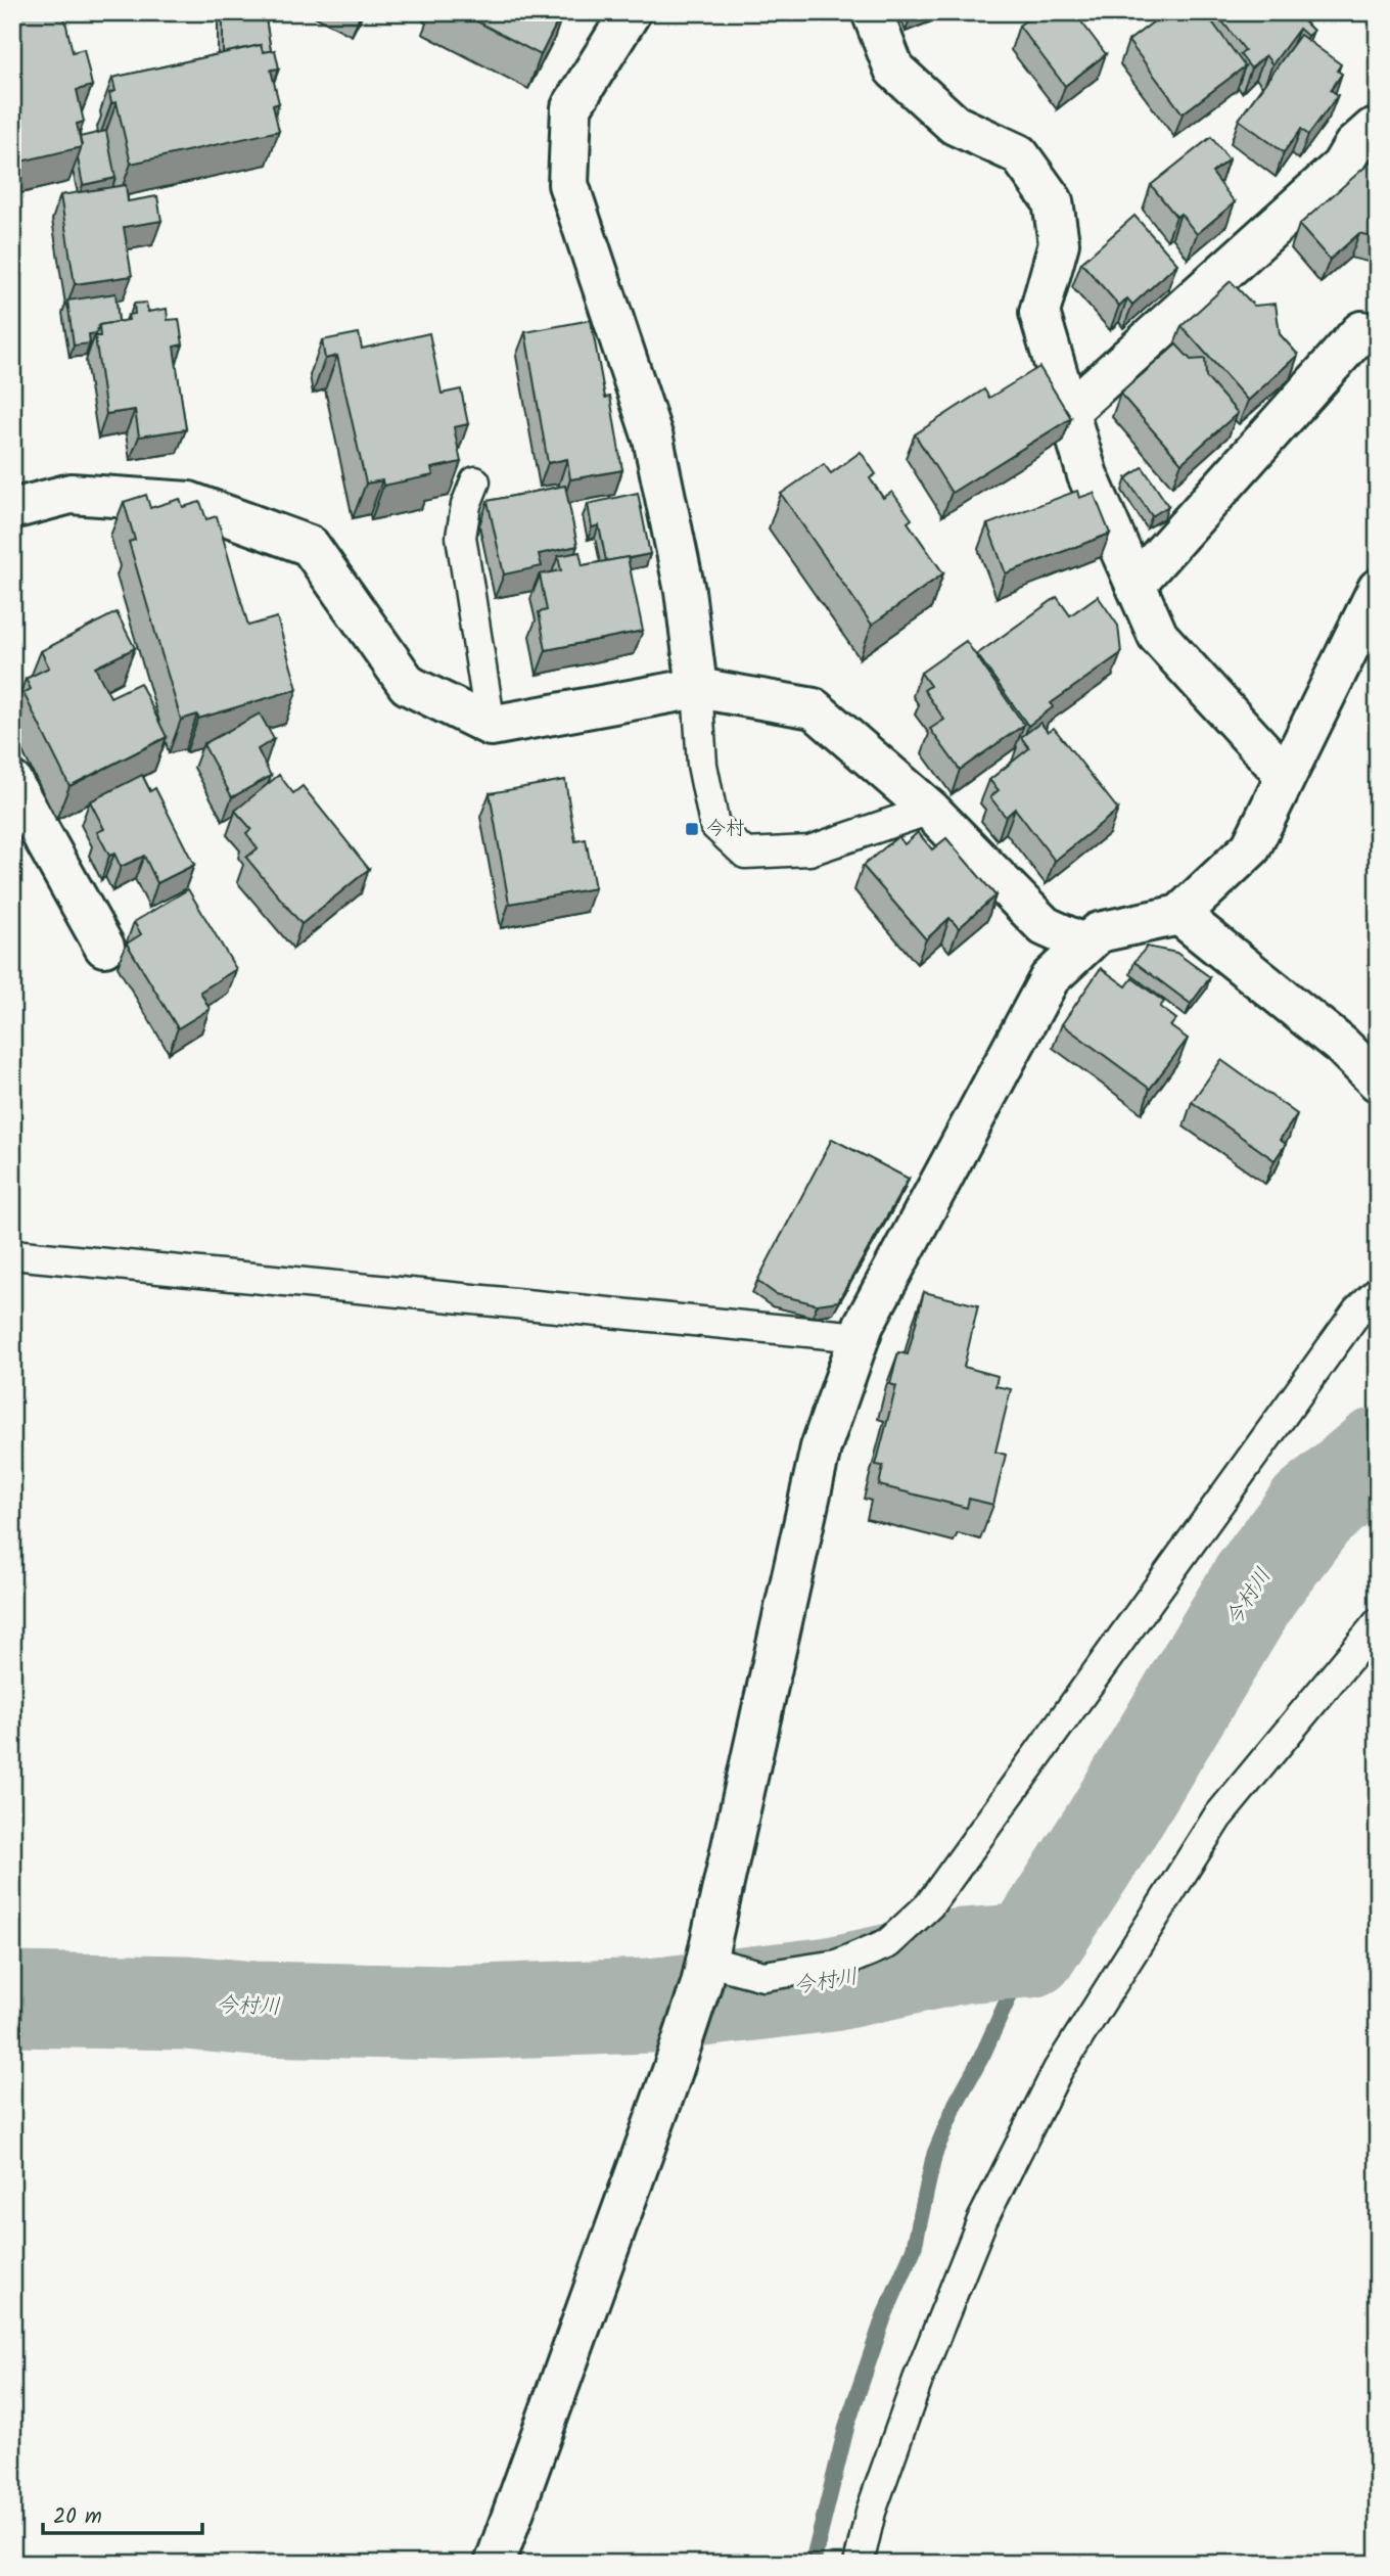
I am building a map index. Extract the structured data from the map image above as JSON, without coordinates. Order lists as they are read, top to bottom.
{
  "water": ["今村川"],
  "places": {
    "transit": ["今村"]
  },
  "scale_bar": "20 m"
}
